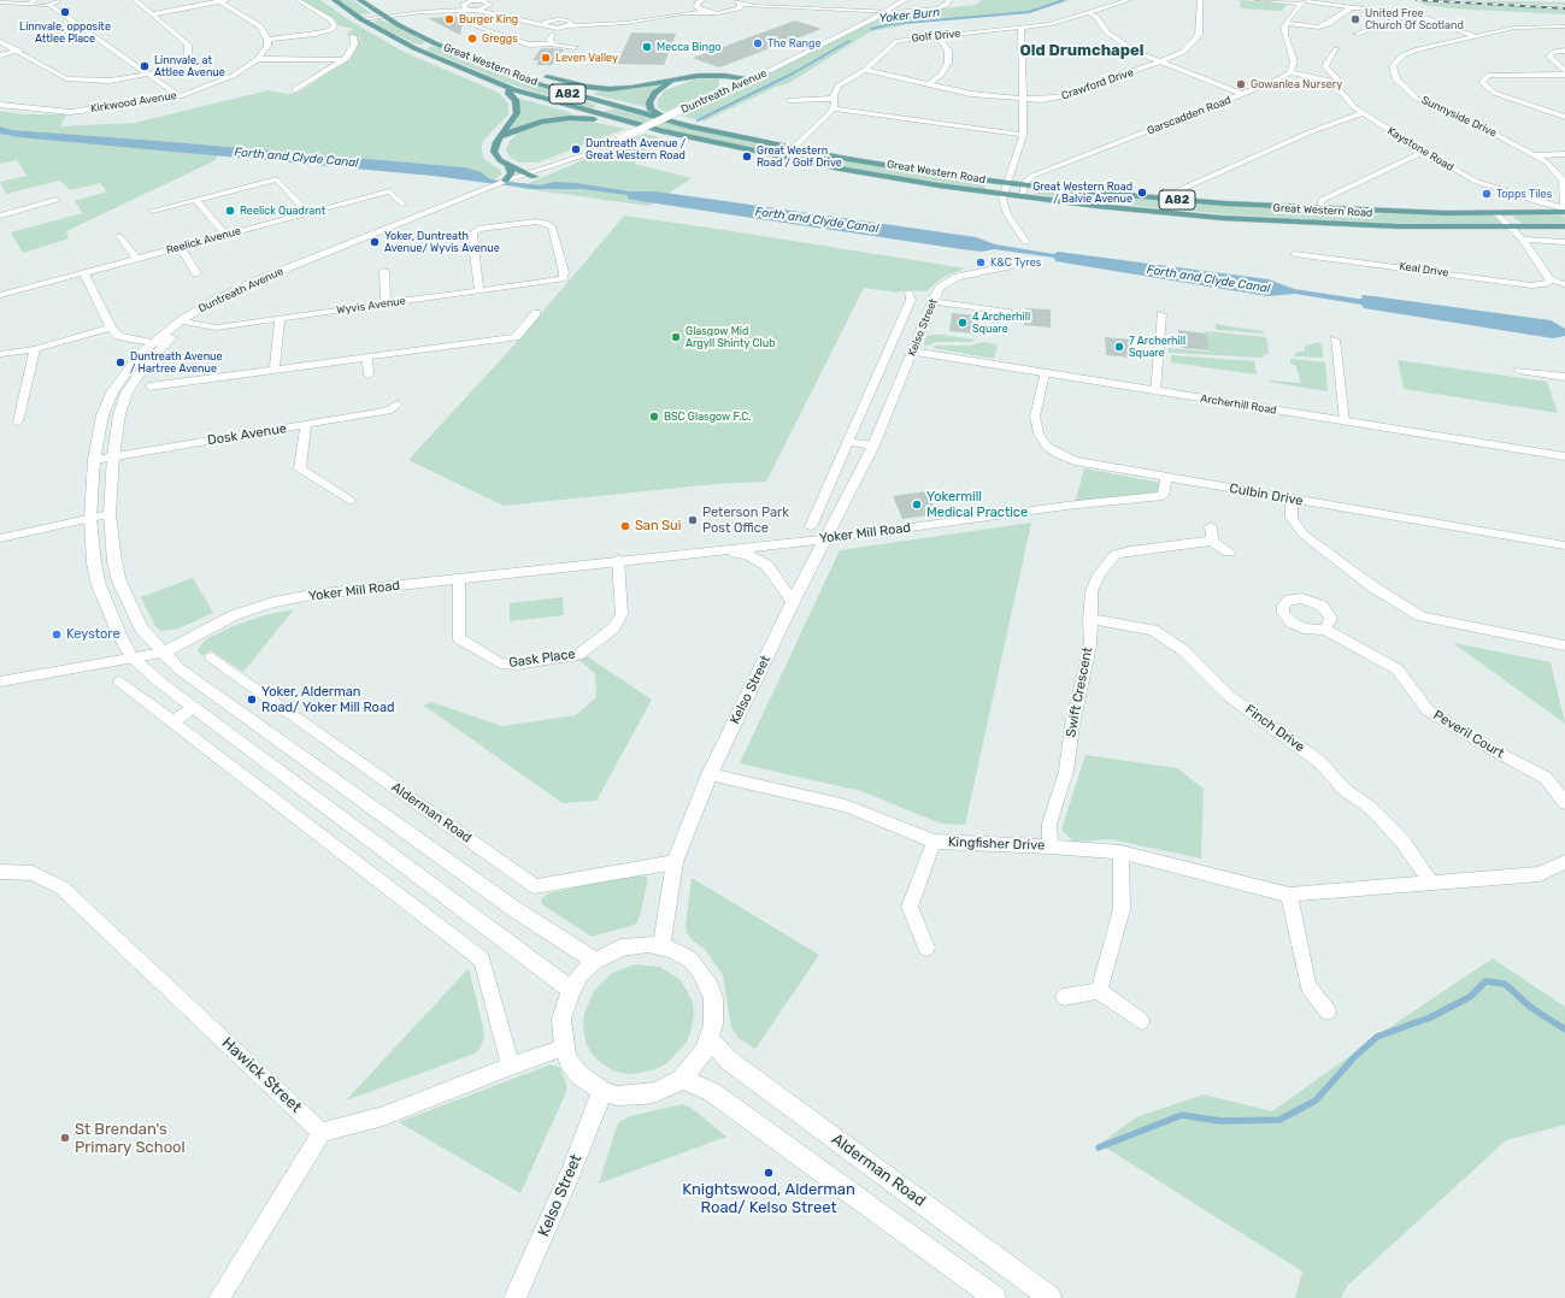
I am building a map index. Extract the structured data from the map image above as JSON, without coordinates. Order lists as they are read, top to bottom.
{
  "streets": {
    "main road": ["Great Western Road", "A82"],
    "street": [
      "Golf Drive",
      "Crawford Drive",
      "Duntreath Avenue",
      "Kirkwood Avenue",
      "Garscadden Road",
      "Sunnyside Drive",
      "Kaystone Road",
      "Reelick Avenue",
      "Keal Drive",
      "Wyvis Avenue",
      "Kelso Street",
      "Archerhill Road",
      "Dosk Avenue",
      "Culbin Drive",
      "Yoker Mill Road",
      "Gask Place",
      "Swift Crescent",
      "Finch Drive",
      "Peveril Court",
      "Alderman Road",
      "Kingfisher Drive",
      "Hawick Street"
    ]
  },
  "crossings": [
    ["Golf Drive", "Crawford Drive"],
    ["Great Western Road", "Garscadden Road"],
    ["Duntreath Avenue", "Wyvis Avenue"],
    ["Duntreath Avenue", "Dosk Avenue"],
    ["Duntreath Avenue", "Yoker Mill Road"],
    ["Sunnyside Drive", "Kaystone Road"],
    ["Kelso Street", "Archerhill Road"],
    ["Kelso Street", "Yoker Mill Road"],
    ["Kelso Street", "Alderman Road"],
    ["Kelso Street", "Kingfisher Drive"],
    ["Archerhill Road", "Culbin Drive"],
    ["Culbin Drive", "Yoker Mill Road"],
    ["Yoker Mill Road", "Gask Place"],
    ["Swift Crescent", "Finch Drive"],
    ["Swift Crescent", "Kingfisher Drive"]
  ],
  "districts": ["Old Drumchapel"],
  "water": ["Yoker Burn", "Forth and Clyde Canal"],
  "places": [
    "Linnvale, opposite Attlee Place",
    "Burger King",
    "United Free Church Of Scotland",
    "Greggs",
    "The Range",
    "Mecca Bingo",
    "Leven Valley",
    "Linnvale, at Attlee Avenue",
    "Gowanlea Nursery",
    "Duntreath Avenue / Great Western Road",
    "Great Western Road / Golf Drive",
    "Great Western Road / Balvie Avenue",
    "Topps Tiles",
    "Reelick Quadrant",
    "Yoker, Duntreath Avenue/ Wyvis Avenue",
    "K&C Tyres",
    "4 Archerhill Square",
    "Glasgow Mid Argyll Shinty Club",
    "7 Archerhill Square",
    "Duntreath Avenue / Hartree Avenue",
    "BSC Glasgow F.C.",
    "Yokermill Medical Practice",
    "Peterson Park Post Office",
    "San Sui",
    "Keystore",
    "Yoker, Alderman Road/ Yoker Mill Road",
    "St Brendan's Primary School",
    "Knightswood, Alderman Road/ Kelso Street"
  ]
}
